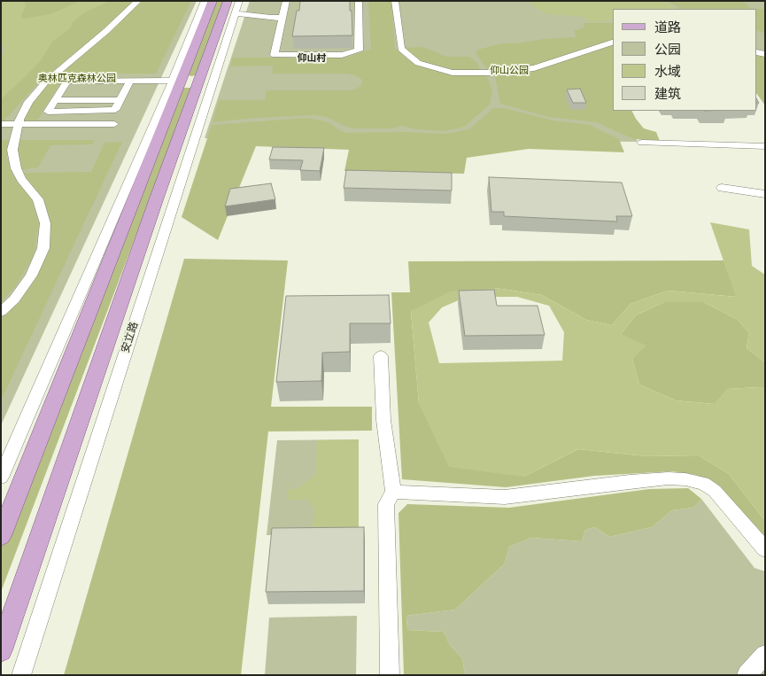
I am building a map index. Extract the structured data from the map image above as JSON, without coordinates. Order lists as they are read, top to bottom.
{
  "streets": {
    "main road": ["安立路"]
  },
  "districts": ["仰山村"],
  "parks": ["仰山公园", "奥林匹克森林公园"],
  "legend": [
    "道路",
    "公园",
    "水域",
    "建筑"
  ]
}
